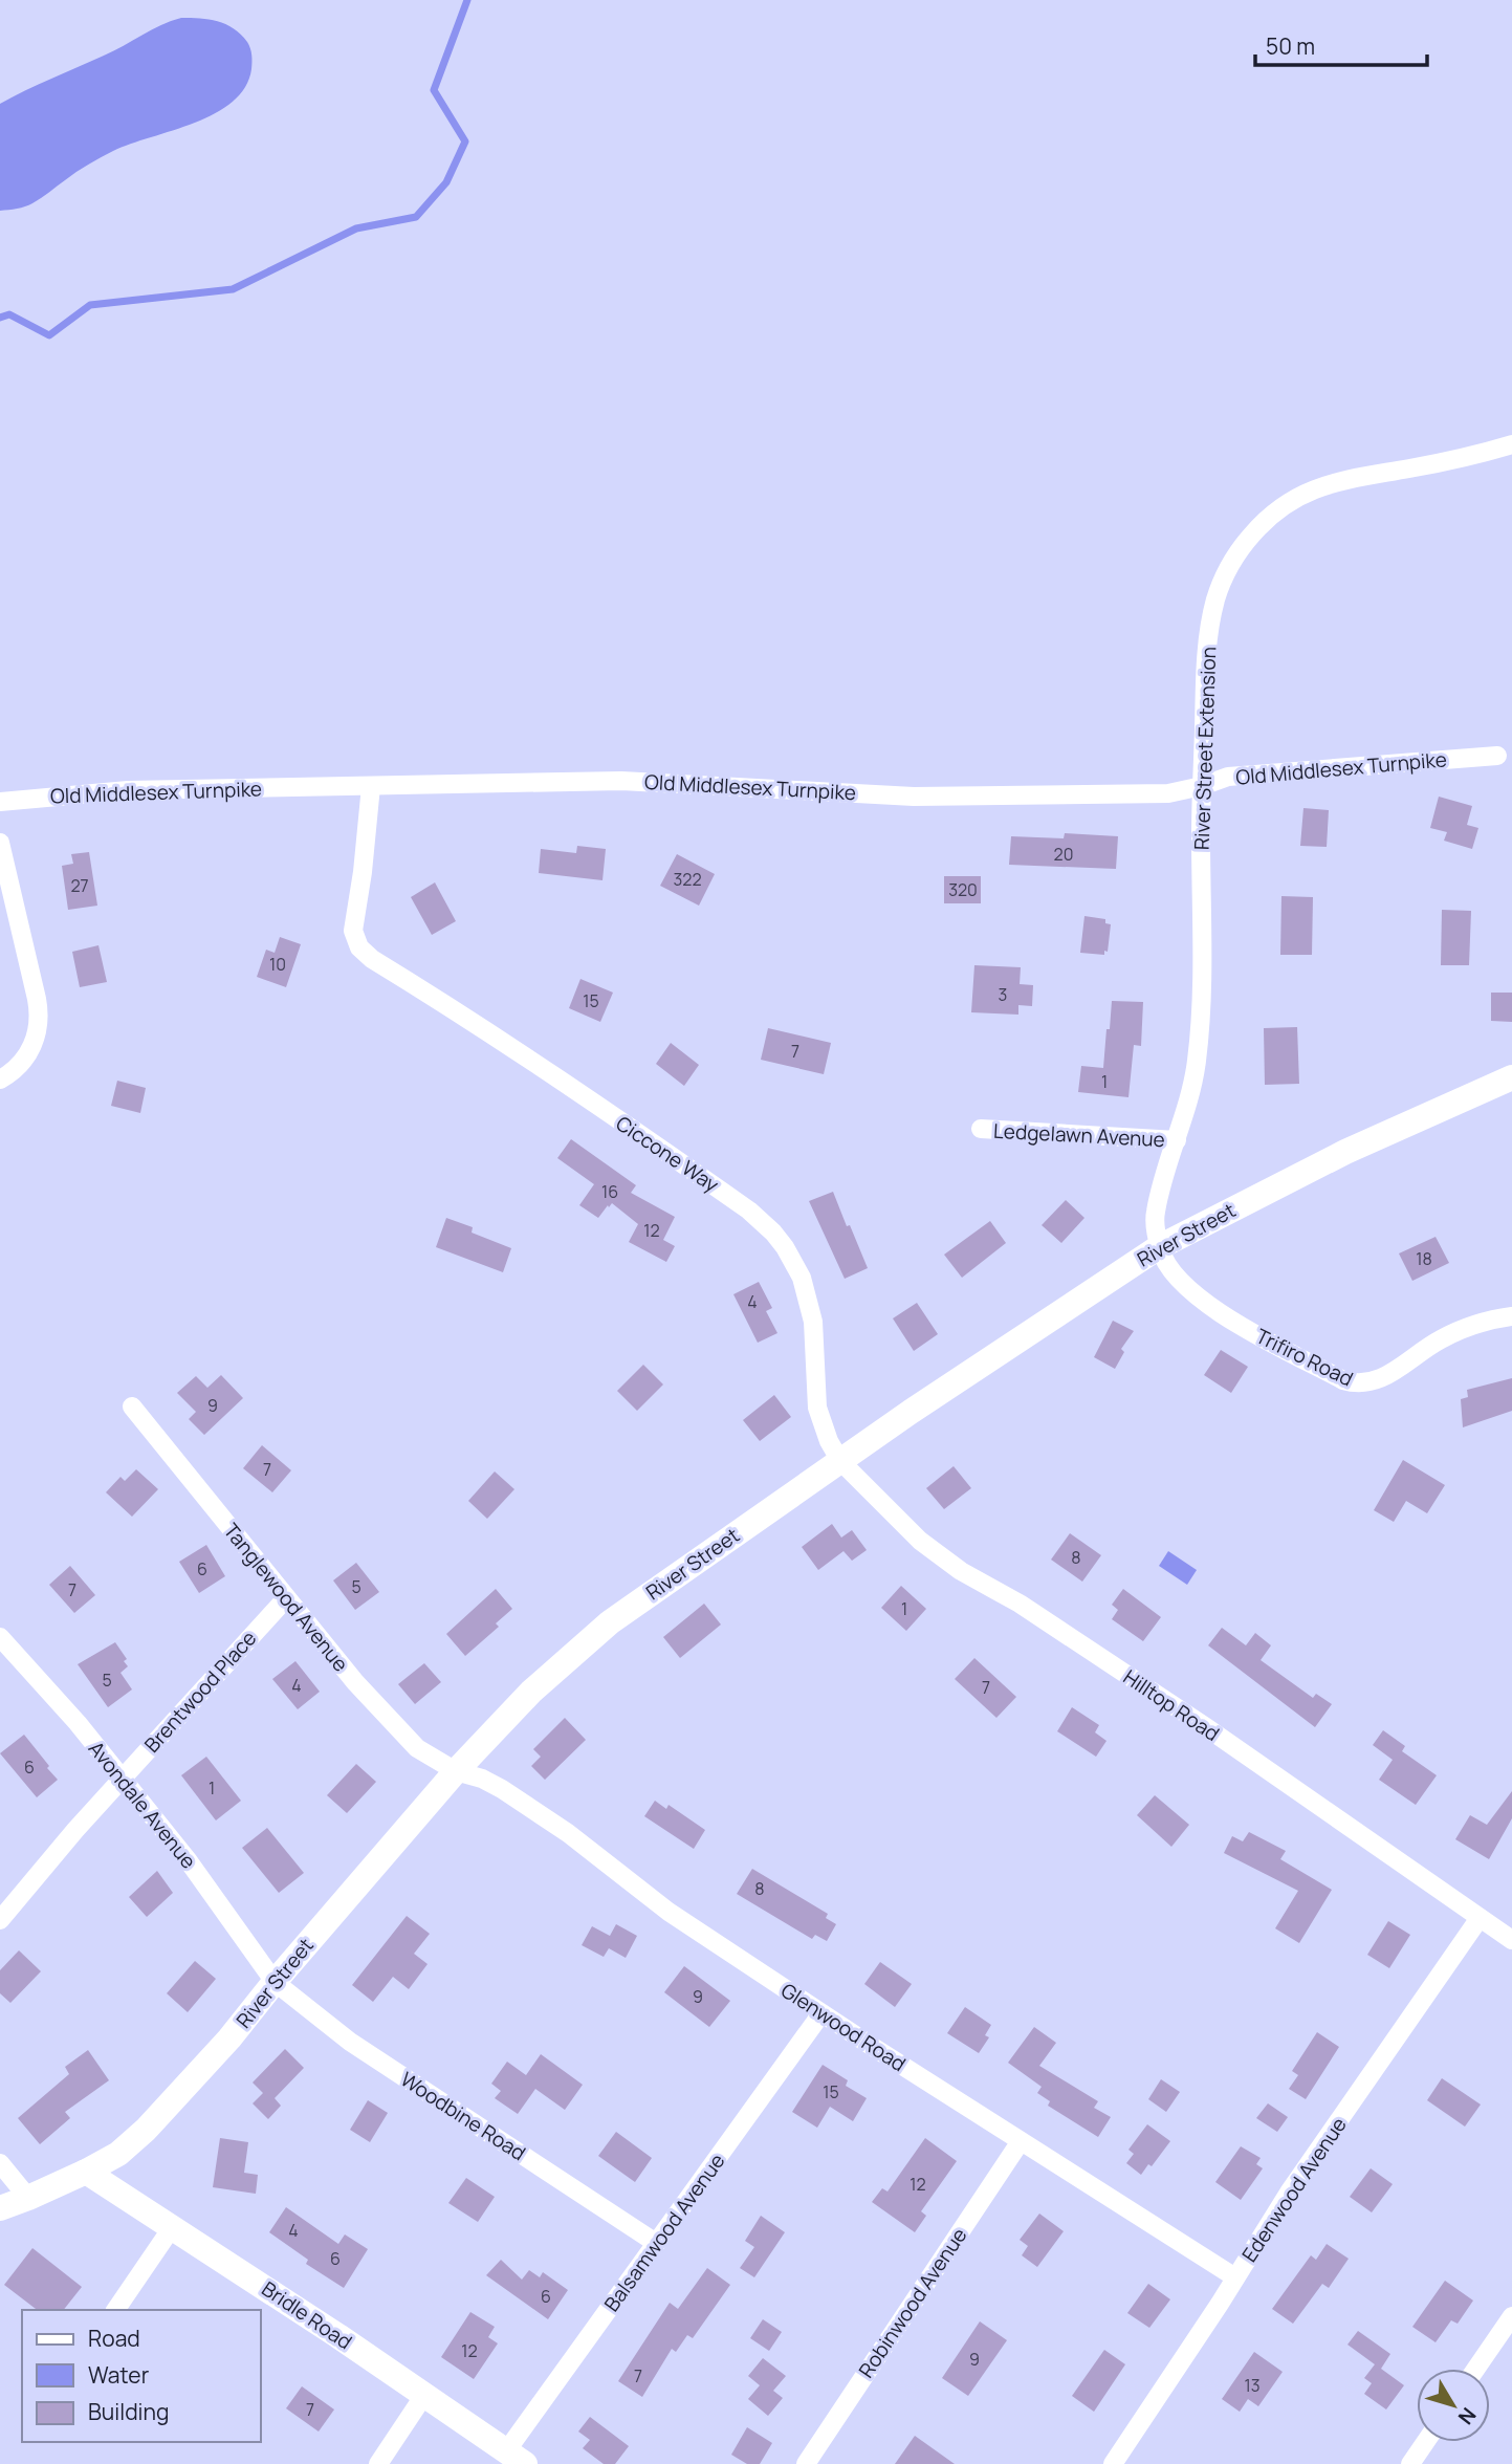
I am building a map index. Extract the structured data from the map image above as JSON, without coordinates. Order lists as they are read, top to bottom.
{
  "streets": {
    "main road": ["River Street", "Bridle Road"],
    "street": [
      "River Street Extension",
      "Old Middlesex Turnpike",
      "Ledgelawn Avenue",
      "Ciccone Way",
      "Trifiro Road",
      "Tanglewood Avenue",
      "Brentwood Place",
      "Hilltop Road",
      "Avondale Avenue",
      "Glenwood Road",
      "Woodbine Road",
      "Edenwood Avenue",
      "Balsamwood Avenue",
      "Robinwood Avenue"
    ]
  },
  "crossings": [
    ["River Street Extension", "Old Middlesex Turnpike"],
    ["River Street Extension", "Ledgelawn Avenue"],
    ["River Street Extension", "River Street"],
    ["River Street Extension", "Trifiro Road"],
    ["Old Middlesex Turnpike", "Ciccone Way"],
    ["Ciccone Way", "River Street"],
    ["Ciccone Way", "Hilltop Road"],
    ["River Street", "Trifiro Road"],
    ["River Street", "Tanglewood Avenue"],
    ["River Street", "Hilltop Road"],
    ["River Street", "Avondale Avenue"],
    ["River Street", "Glenwood Road"],
    ["River Street", "Woodbine Road"],
    ["River Street", "Bridle Road"],
    ["Tanglewood Avenue", "Brentwood Place"],
    ["Tanglewood Avenue", "Glenwood Road"],
    ["Brentwood Place", "Avondale Avenue"],
    ["Hilltop Road", "Edenwood Avenue"],
    ["Avondale Avenue", "Woodbine Road"],
    ["Glenwood Road", "Edenwood Avenue"],
    ["Glenwood Road", "Balsamwood Avenue"],
    ["Glenwood Road", "Robinwood Avenue"],
    ["Woodbine Road", "Balsamwood Avenue"],
    ["Balsamwood Avenue", "Bridle Road"]
  ],
  "house_numbers": [
    "20",
    "322",
    "27",
    "320",
    "10",
    "3",
    "15",
    "7",
    "1",
    "16",
    "12",
    "18",
    "4",
    "9",
    "7",
    "8",
    "6",
    "5",
    "7",
    "1",
    "5",
    "4",
    "7",
    "6",
    "1",
    "8",
    "9",
    "15",
    "12",
    "4",
    "6",
    "6",
    "12",
    "9",
    "7",
    "13",
    "7"
  ],
  "legend": ["Road", "Water", "Building"],
  "scale_bar": "50 m",
  "north": "bottom right"
}
